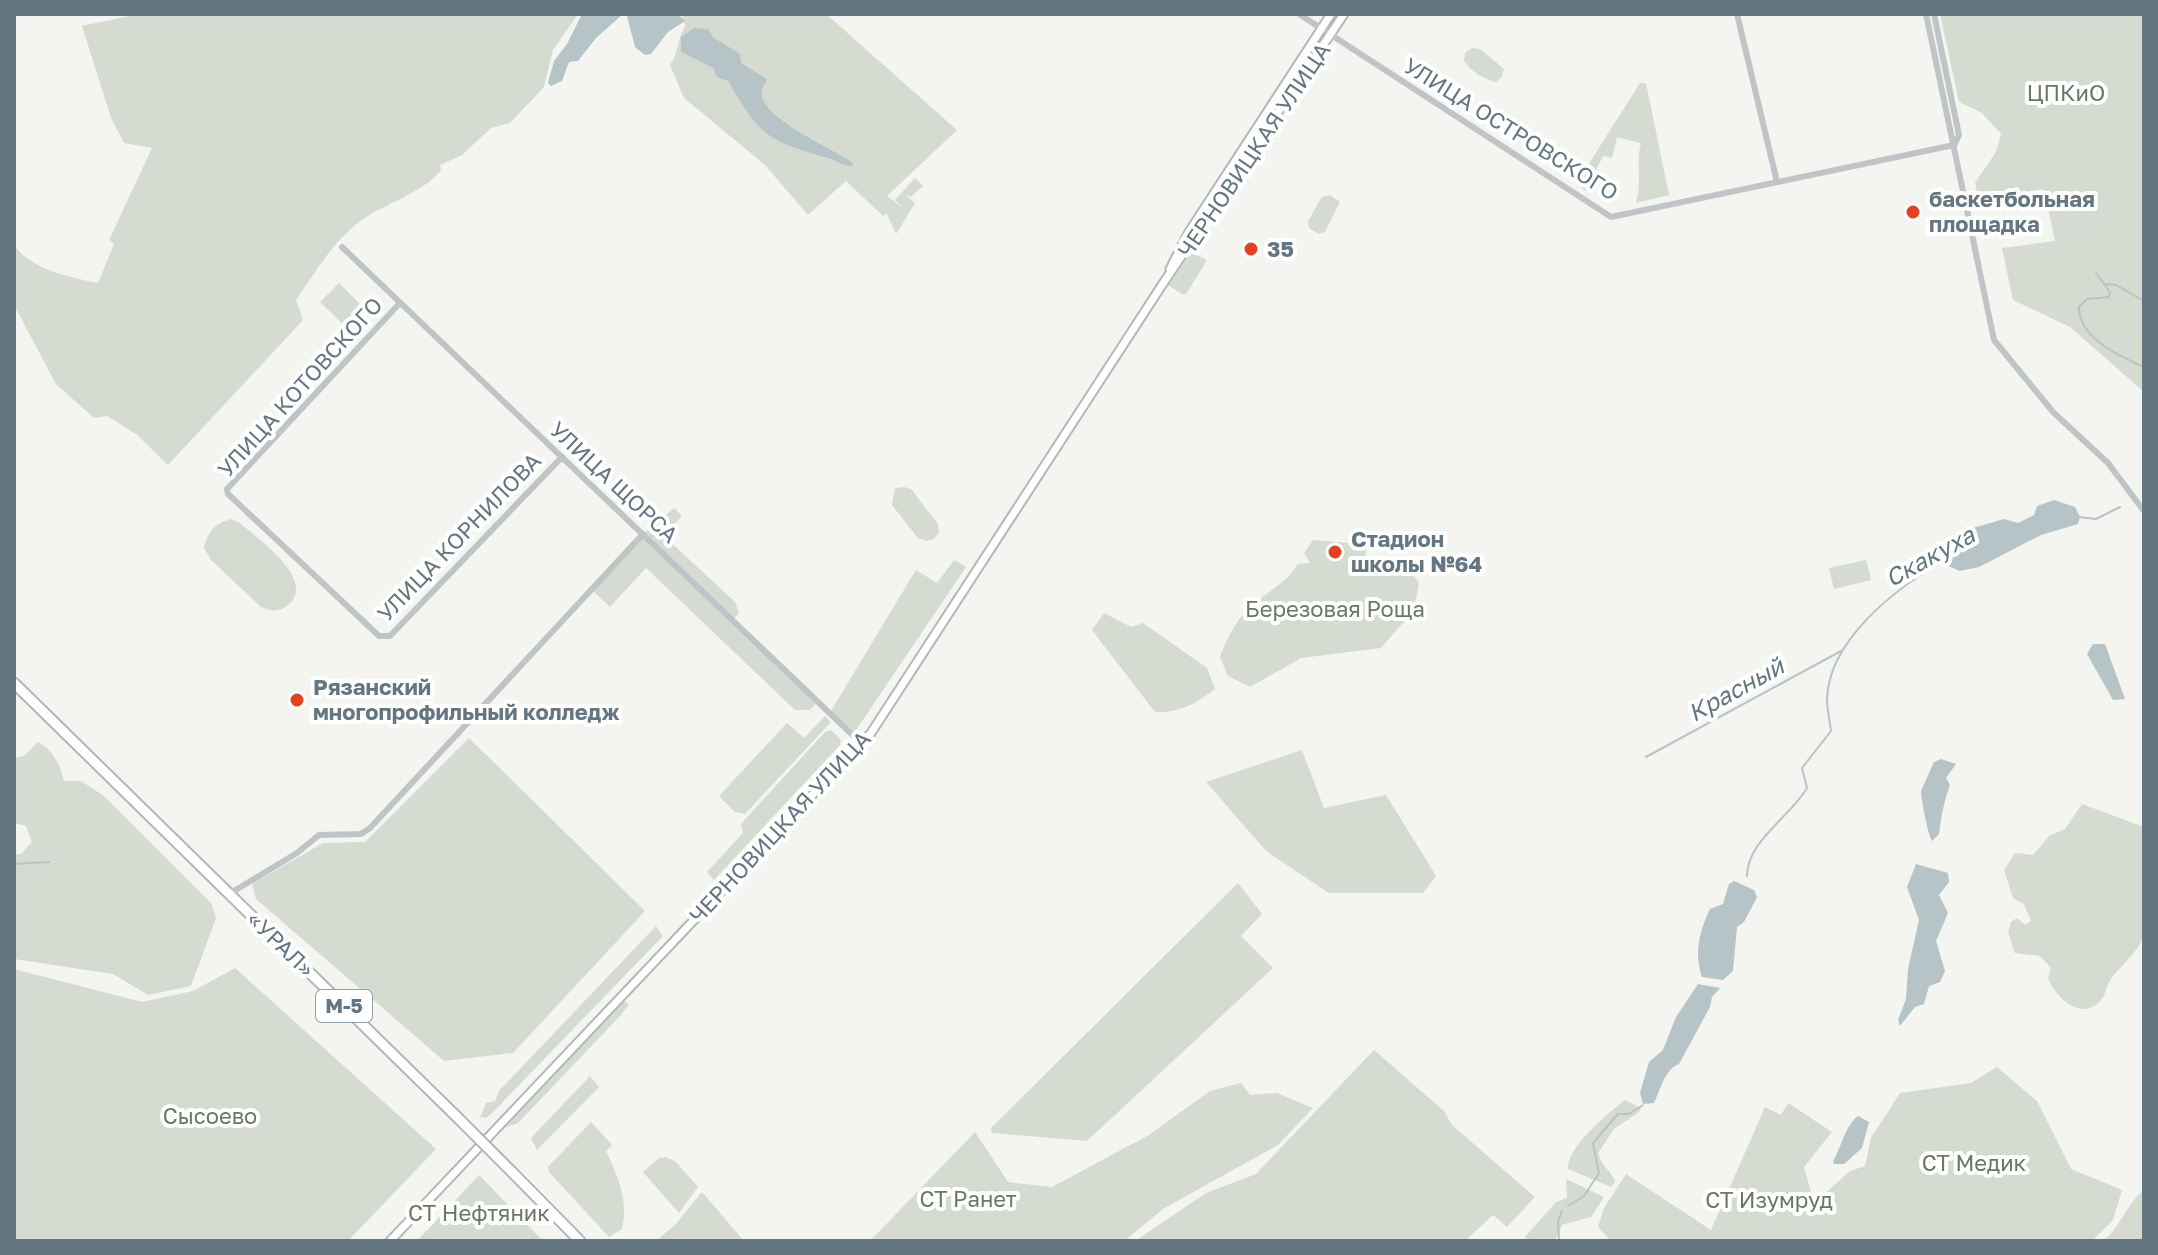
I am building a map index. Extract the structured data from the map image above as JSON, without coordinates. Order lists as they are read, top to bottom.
{
  "streets": {
    "highway": ["«УРАЛ»", "М-5"],
    "main road": ["ЧЕРНОВИЦКАЯ УЛИЦА"],
    "street": [
      "УЛИЦА ОСТРОВСКОГО",
      "УЛИЦА КОТОВСКОГО",
      "УЛИЦА ЩОРСА",
      "УЛИЦА КОРНИЛОВА"
    ]
  },
  "crossings": [
    ["УЛИЦА ОСТРОВСКОГО", "ЧЕРНОВИЦКАЯ УЛИЦА"],
    ["ЧЕРНОВИЦКАЯ УЛИЦА", "УЛИЦА ЩОРСА"],
    ["УЛИЦА КОТОВСКОГО", "УЛИЦА ЩОРСА"],
    ["УЛИЦА КОТОВСКОГО", "УЛИЦА КОРНИЛОВА"],
    ["УЛИЦА ЩОРСА", "УЛИЦА КОРНИЛОВА"]
  ],
  "water": ["Скакуха", "Красный"],
  "parks": [
    "ЦПКиО",
    "Березовая Роща",
    "Сысоево",
    "СТ Медик",
    "СТ Ранет",
    "СТ Изумруд",
    "СТ Нефтяник"
  ],
  "places": [
    "баскетбольная площадка",
    "35",
    "Стадион школы №64",
    "Рязанский многопрофильный колледж"
  ]
}
